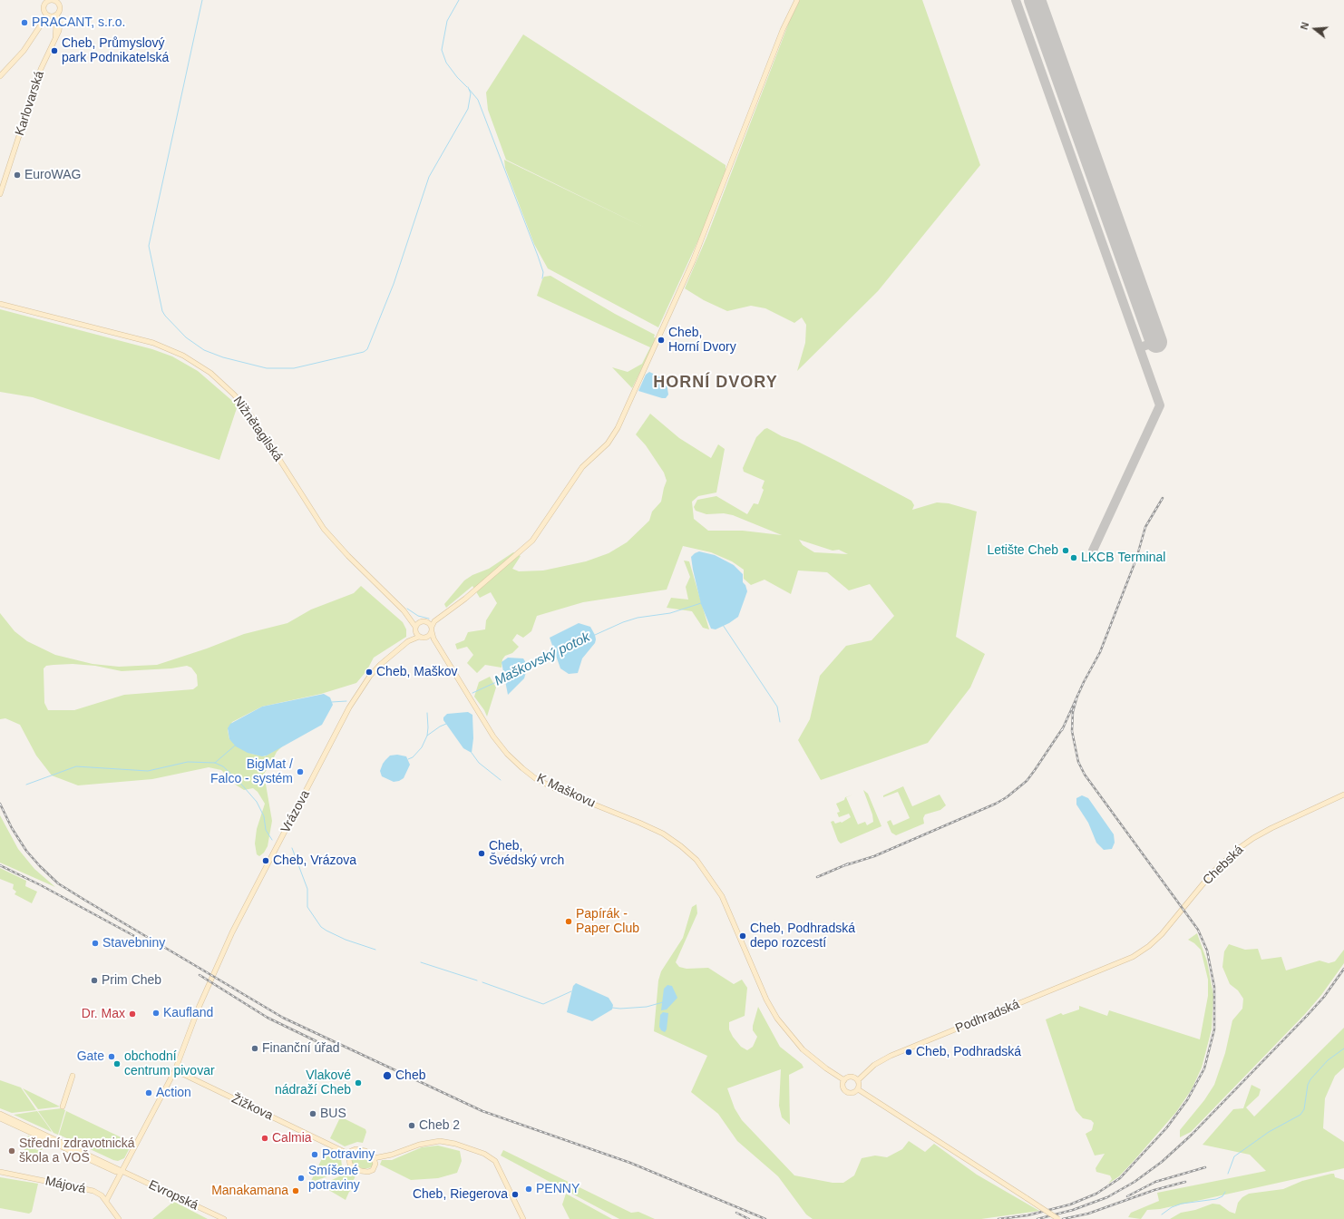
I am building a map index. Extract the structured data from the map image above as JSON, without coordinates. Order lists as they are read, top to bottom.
{
  "streets": {
    "street": [
      "Karlovarská",
      "Nižnětagilská",
      "K Maškovu",
      "Vrázova",
      "Chebská",
      "Podhradská",
      "Žižkova",
      "Májová",
      "Evropská"
    ]
  },
  "crossings": [
    ["Nižnětagilská", "K Maškovu"],
    ["Nižnětagilská", "Vrázova"],
    ["K Maškovu", "Vrázova"],
    ["K Maškovu", "Podhradská"],
    ["Vrázova", "Žižkova"],
    ["Vrázova", "Májová"],
    ["Vrázova", "Evropská"],
    ["Chebská", "Podhradská"]
  ],
  "districts": ["HORNÍ DVORY"],
  "water": ["Maškovský potok"],
  "places": [
    "PRACANT, s.r.o.",
    "Cheb, Průmyslový park Podnikatelská",
    "EuroWAG",
    "Cheb, Horní Dvory",
    "Letište Cheb",
    "LKCB Terminal",
    "Cheb, Maškov",
    "BigMat / Falco - systém",
    "Cheb, Švédský vrch",
    "Cheb, Vrázova",
    "Papírák - Paper Club",
    "Cheb, Podhradská depo rozcestí",
    "Stavebniny",
    "Prim Cheb",
    "Kaufland",
    "Dr. Max",
    "Finanční úřad",
    "Cheb, Podhradská",
    "Gate",
    "obchodní centrum pivovar",
    "Cheb",
    "Vlakové nádraží Cheb",
    "Action",
    "BUS",
    "Cheb 2",
    "Calmia",
    "Střední zdravotnická škola a VOŠ",
    "Potraviny",
    "Smíšené potraviny",
    "PENNY",
    "Manakamana",
    "Cheb, Riegerova"
  ],
  "north": "left"
}
